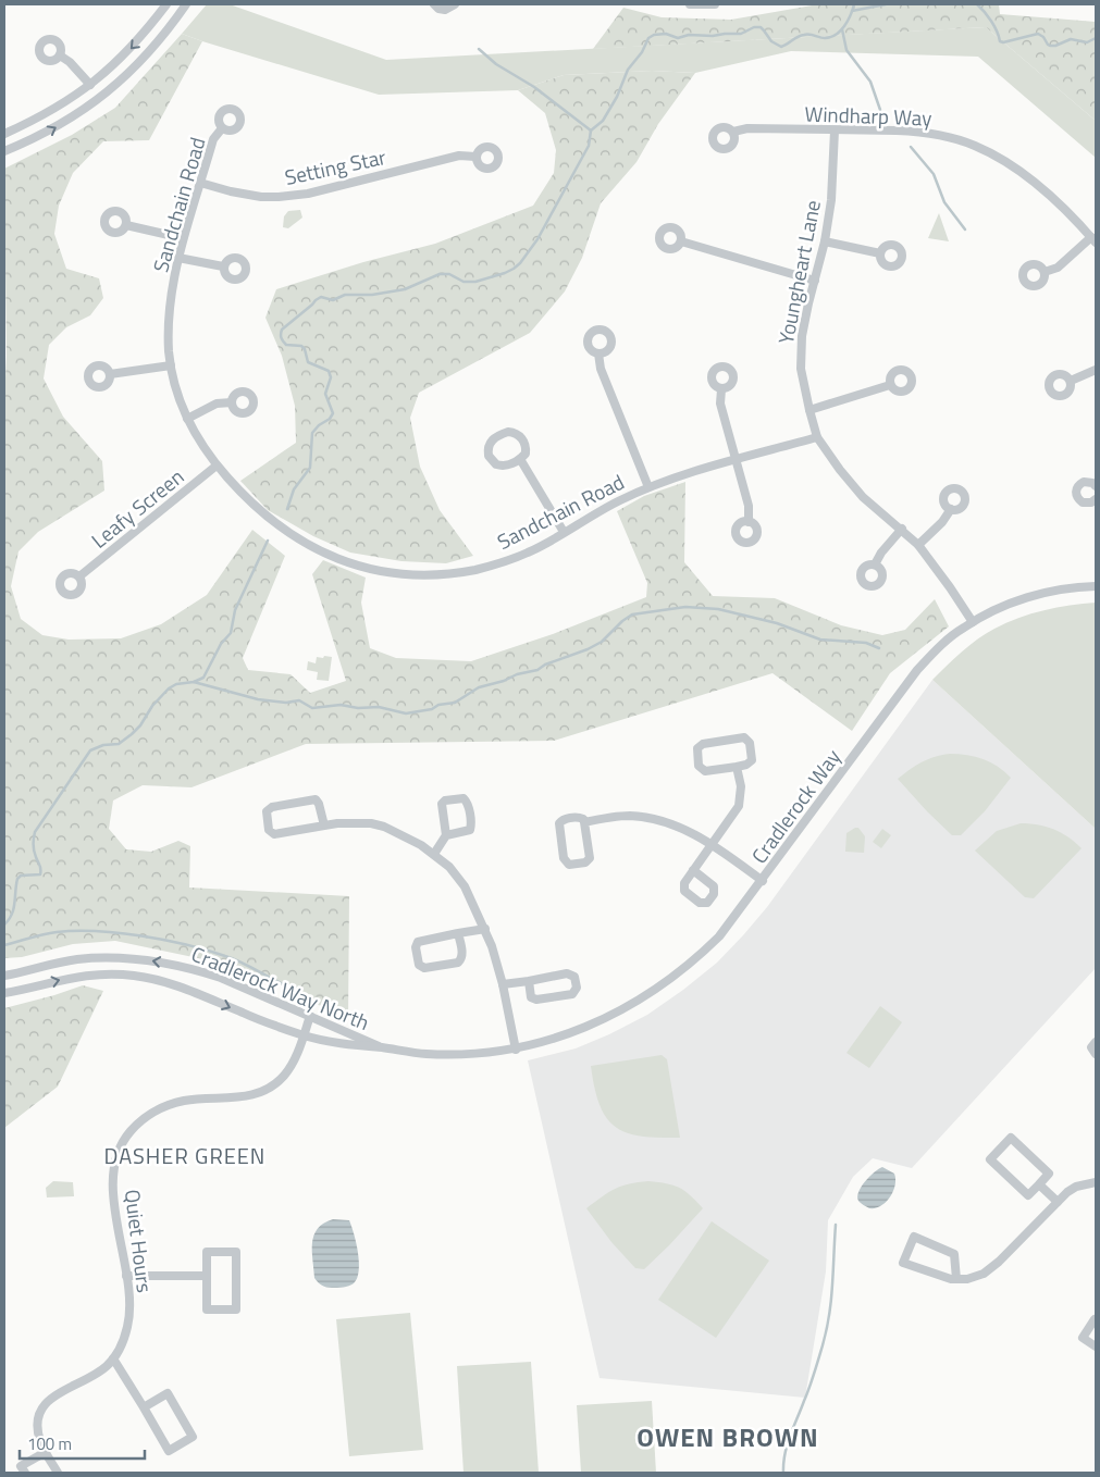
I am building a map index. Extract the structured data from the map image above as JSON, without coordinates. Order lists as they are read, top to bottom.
{
  "streets": {
    "street": [
      "Windharp Way",
      "Setting Star",
      "Sandchain Road",
      "Youngheart Lane",
      "Leafy Screen",
      "Cradlerock Way",
      "Cradlerock Way North",
      "Quiet Hours"
    ]
  },
  "crossings": [
    ["Windharp Way", "Youngheart Lane"],
    ["Setting Star", "Sandchain Road"],
    ["Sandchain Road", "Youngheart Lane"],
    ["Sandchain Road", "Leafy Screen"],
    ["Youngheart Lane", "Cradlerock Way"],
    ["Cradlerock Way", "Cradlerock Way North"],
    ["Cradlerock Way North", "Quiet Hours"]
  ],
  "districts": ["DASHER GREEN", "OWEN BROWN"],
  "scale_bar": "100 m"
}
